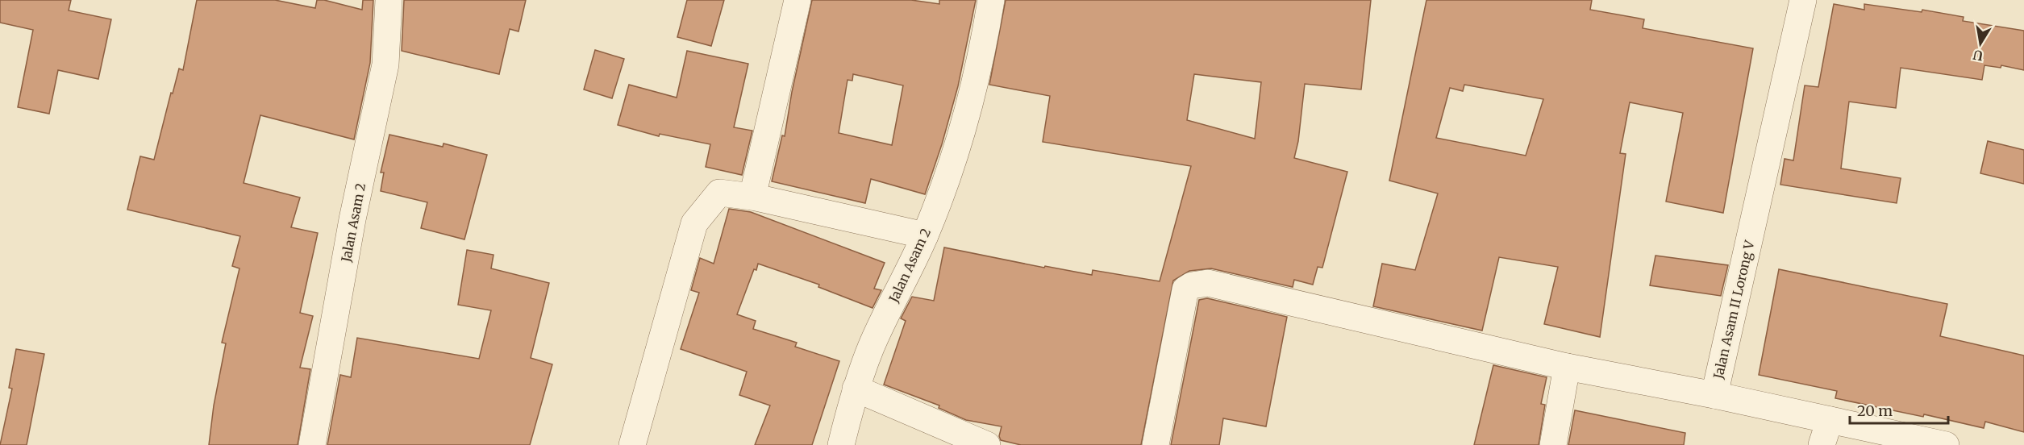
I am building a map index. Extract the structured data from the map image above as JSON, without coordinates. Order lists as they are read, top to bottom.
{
  "streets": {
    "street": ["Jalan Asam 2", "Jalan Asam II Lorong V"]
  },
  "scale_bar": "20 m",
  "north": "bottom"
}
